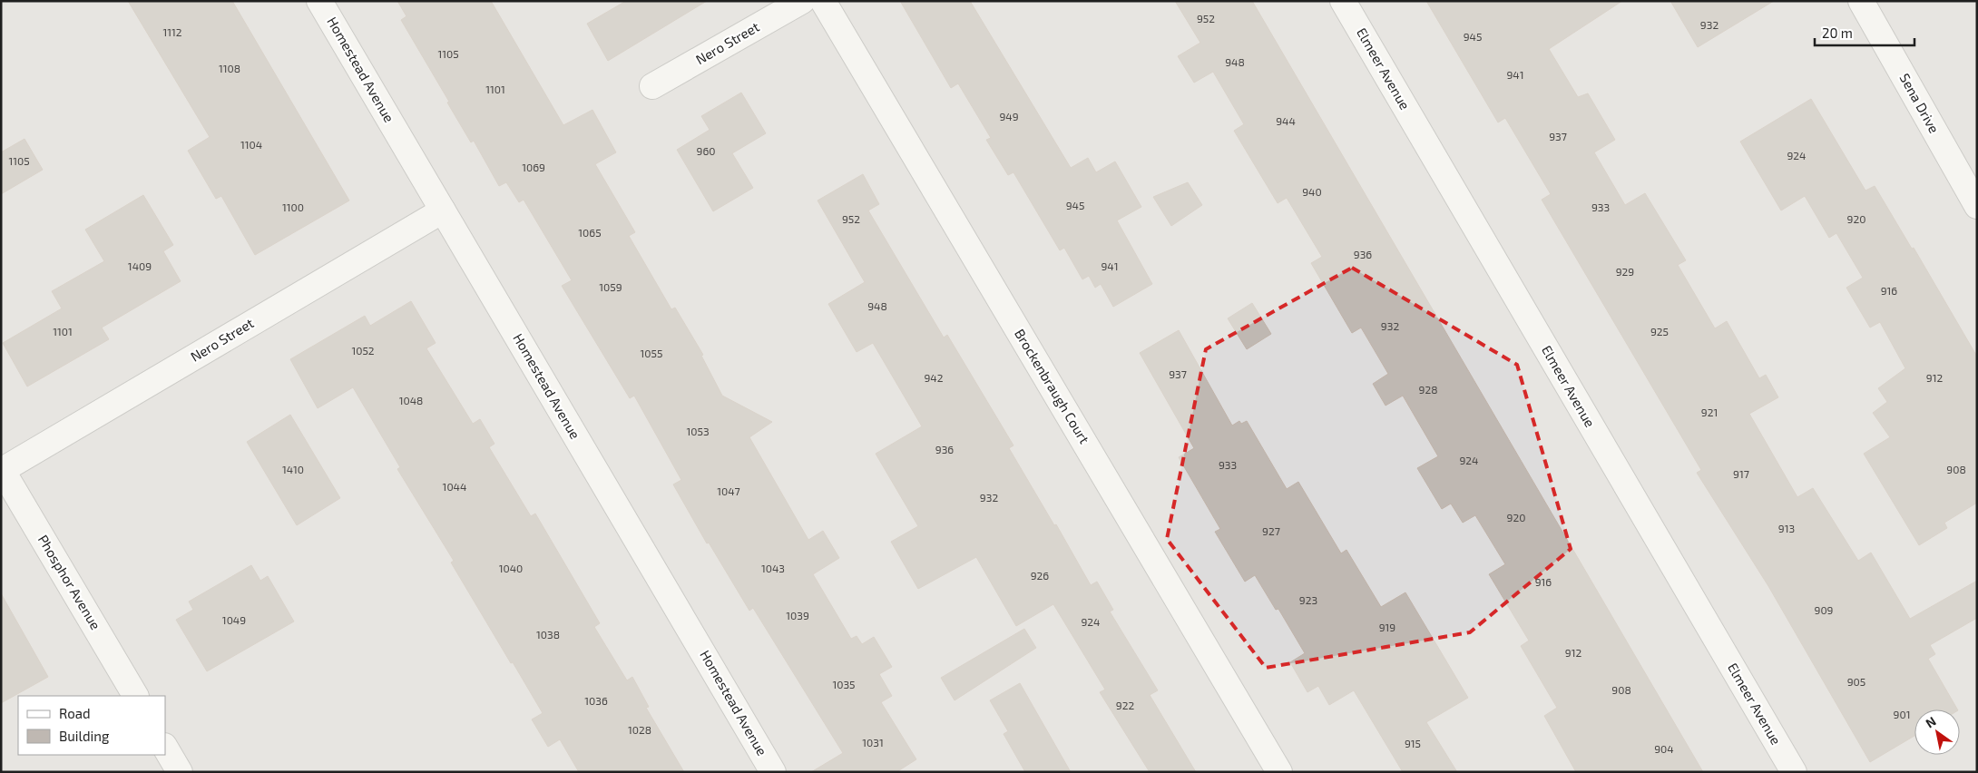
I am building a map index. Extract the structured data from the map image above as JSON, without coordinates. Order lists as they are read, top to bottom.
{
  "streets": {
    "street": [
      "Nero Street",
      "Elmeer Avenue",
      "Homestead Avenue",
      "Sena Drive",
      "Brockenbraugh Court",
      "Phosphor Avenue"
    ]
  },
  "crossings": [
    ["Nero Street", "Homestead Avenue"],
    ["Nero Street", "Phosphor Avenue"]
  ],
  "house_numbers": [
    "952",
    "932",
    "1112",
    "945",
    "1105",
    "948",
    "1108",
    "941",
    "1101",
    "949",
    "944",
    "937",
    "1104",
    "960",
    "924",
    "1105",
    "1069",
    "940",
    "945",
    "1100",
    "933",
    "952",
    "920",
    "1065",
    "936",
    "1409",
    "941",
    "929",
    "1059",
    "916",
    "948",
    "932",
    "1101",
    "925",
    "1052",
    "1055",
    "937",
    "942",
    "912",
    "928",
    "1048",
    "921",
    "1053",
    "936",
    "924",
    "933",
    "1410",
    "908",
    "917",
    "1044",
    "1047",
    "932",
    "920",
    "913",
    "927",
    "1040",
    "1043",
    "926",
    "916",
    "923",
    "909",
    "1039",
    "1049",
    "924",
    "919",
    "1038",
    "912",
    "905",
    "1035",
    "908",
    "1036",
    "922",
    "901",
    "1028",
    "1031",
    "915",
    "904"
  ],
  "legend": ["Road", "Building"],
  "scale_bar": "20 m",
  "north": "top left"
}
